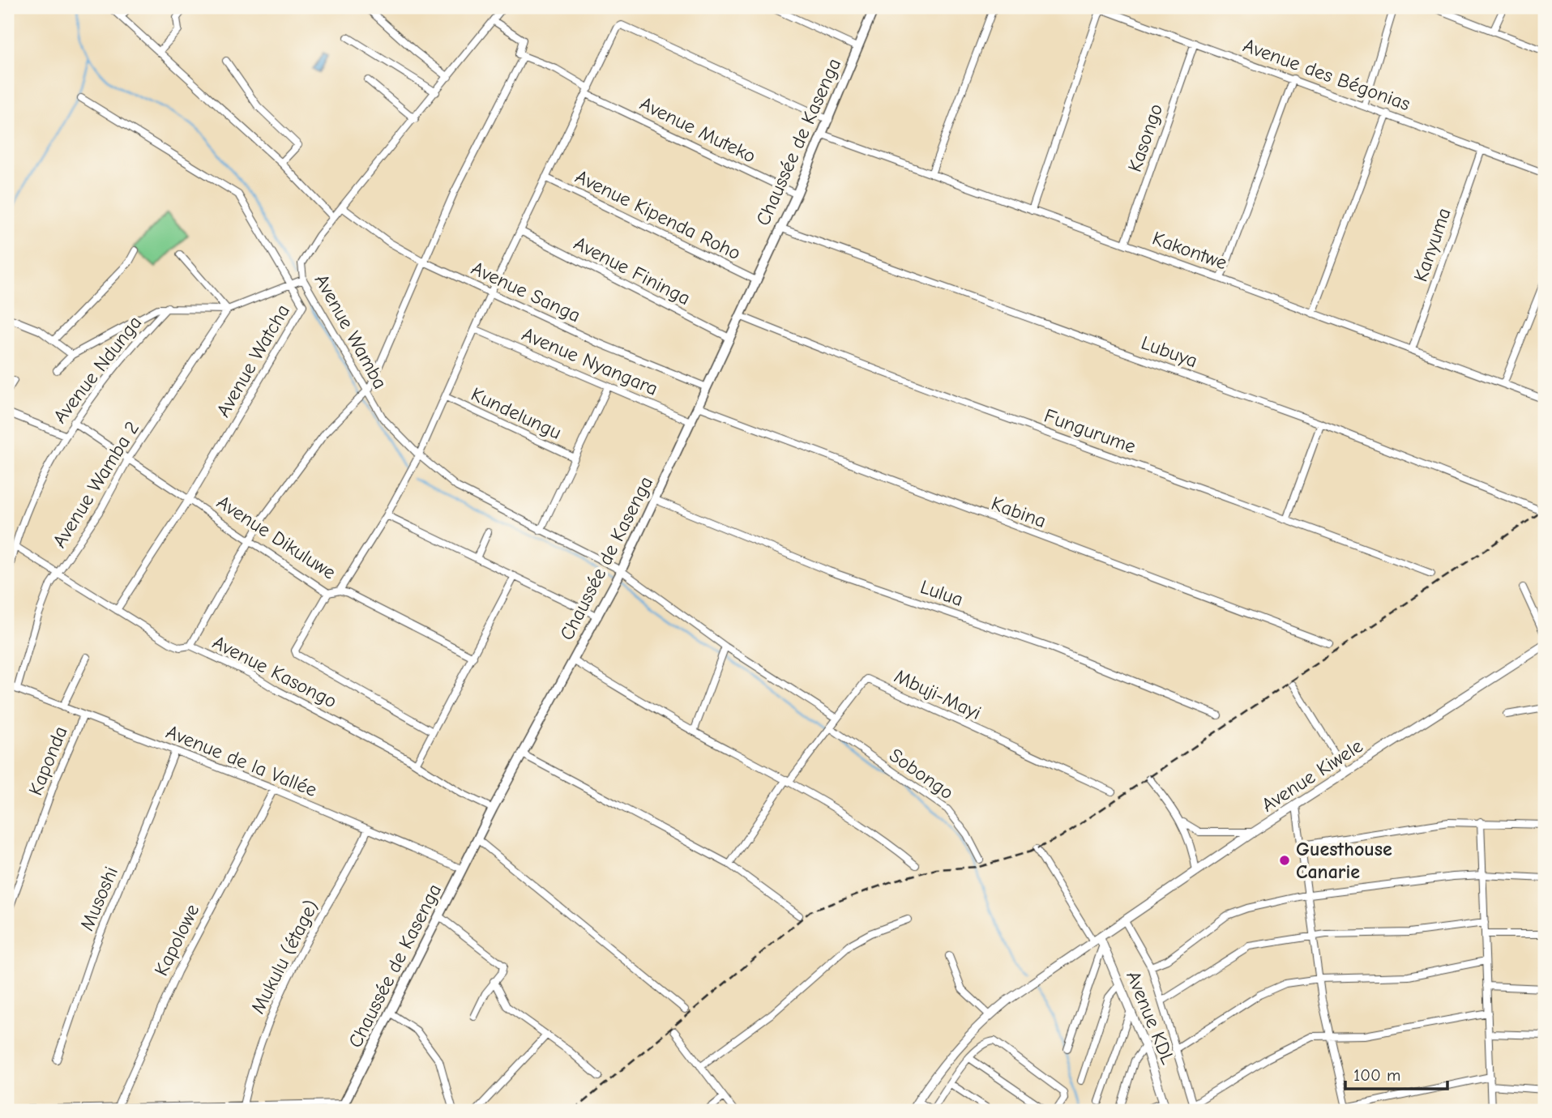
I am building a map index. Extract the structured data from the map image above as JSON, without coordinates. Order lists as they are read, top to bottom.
{
  "streets": {
    "main road": ["Chaussée de Kasenga"],
    "street": [
      "Avenue des Bégonias",
      "Avenue Muteko",
      "Kasongo",
      "Avenue Kipenda Roho",
      "Kanyuma",
      "Kakontwe",
      "Avenue Fininga",
      "Avenue Sanga",
      "Avenue Wamba",
      "Lubuya",
      "Avenue Watcha",
      "Avenue Nyangara",
      "Avenue Ndunga",
      "Kundelungu",
      "Fungurume",
      "Avenue Wamba 2",
      "Kabina",
      "Avenue Dikuluwe",
      "Lulua",
      "Avenue Kasongo",
      "Mbuji-Mayi",
      "Kaponda",
      "Avenue de la Vallée",
      "Sobongo",
      "Avenue Kiwele",
      "Musoshi",
      "Kapolowe",
      "Mukulu (étage)",
      "Avenue KDL"
    ]
  },
  "crossings": [
    ["Avenue des Bégonias", "Kasongo"],
    ["Avenue des Bégonias", "Kanyuma"],
    ["Avenue Muteko", "Chaussée de Kasenga"],
    ["Kasongo", "Kakontwe"],
    ["Chaussée de Kasenga", "Avenue Kipenda Roho"],
    ["Chaussée de Kasenga", "Kakontwe"],
    ["Chaussée de Kasenga", "Avenue Fininga"],
    ["Chaussée de Kasenga", "Avenue Sanga"],
    ["Chaussée de Kasenga", "Avenue Wamba"],
    ["Chaussée de Kasenga", "Lubuya"],
    ["Chaussée de Kasenga", "Avenue Nyangara"],
    ["Chaussée de Kasenga", "Fungurume"],
    ["Chaussée de Kasenga", "Kabina"],
    ["Chaussée de Kasenga", "Lulua"],
    ["Chaussée de Kasenga", "Avenue Kasongo"],
    ["Chaussée de Kasenga", "Avenue de la Vallée"],
    ["Kanyuma", "Kakontwe"],
    ["Avenue Sanga", "Avenue Wamba"],
    ["Avenue Wamba", "Mbuji-Mayi"],
    ["Avenue Watcha", "Avenue Dikuluwe"],
    ["Avenue Watcha", "Avenue Kasongo"],
    ["Avenue Ndunga", "Avenue Dikuluwe"],
    ["Avenue Ndunga", "Avenue Kasongo"],
    ["Avenue Wamba 2", "Avenue Dikuluwe"],
    ["Avenue Wamba 2", "Avenue Kasongo"],
    ["Avenue Wamba 2", "Avenue de la Vallée"],
    ["Mbuji-Mayi", "Sobongo"],
    ["Kaponda", "Avenue de la Vallée"],
    ["Avenue de la Vallée", "Musoshi"],
    ["Avenue de la Vallée", "Kapolowe"],
    ["Avenue de la Vallée", "Mukulu (étage)"],
    ["Avenue Kiwele", "Avenue KDL"]
  ],
  "places": ["Guesthouse Canarie"],
  "scale_bar": "100 m"
}
